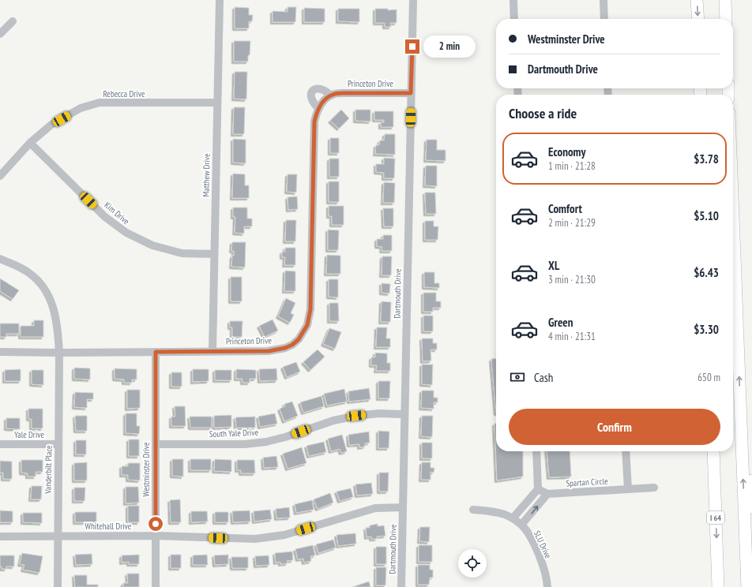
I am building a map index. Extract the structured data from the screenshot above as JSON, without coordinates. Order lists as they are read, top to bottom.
{
  "streets": {
    "highway": ["I 64"],
    "street": [
      "Princeton Drive",
      "Rebecca Drive",
      "Matthew Drive",
      "Kim Drive",
      "Dartmouth Drive",
      "South Yale Drive",
      "Yale Drive",
      "Vanderbilt Place",
      "Westminster Drive",
      "Spartan Circle",
      "Whitehall Drive",
      "SLU Drive"
    ]
  },
  "crossings": [
    ["Princeton Drive", "Matthew Drive"],
    ["Princeton Drive", "Dartmouth Drive"],
    ["Princeton Drive", "Vanderbilt Place"],
    ["Princeton Drive", "Westminster Drive"],
    ["Rebecca Drive", "Matthew Drive"],
    ["Rebecca Drive", "Kim Drive"],
    ["Matthew Drive", "Kim Drive"],
    ["Dartmouth Drive", "South Yale Drive"],
    ["Dartmouth Drive", "Whitehall Drive"],
    ["South Yale Drive", "Westminster Drive"],
    ["Yale Drive", "Vanderbilt Place"],
    ["Vanderbilt Place", "Whitehall Drive"],
    ["Westminster Drive", "Whitehall Drive"]
  ],
  "page": {
    "banner": ["Westminster Drive", "Dartmouth Drive"],
    "bubble": "2 min",
    "heading": "Choose a ride",
    "list": [
      {
        "name": "Economy",
        "note": "1 min · 21:28",
        "value": "$3.78"
      },
      {
        "name": "Comfort",
        "note": "2 min · 21:29",
        "value": "$5.10"
      },
      {
        "name": "XL",
        "note": "3 min · 21:30",
        "value": "$6.43"
      },
      {
        "name": "Green",
        "note": "4 min · 21:31",
        "value": "$3.30"
      }
    ],
    "pay": ["Cash", "650 m"],
    "buttons": "Confirm"
  }
}
